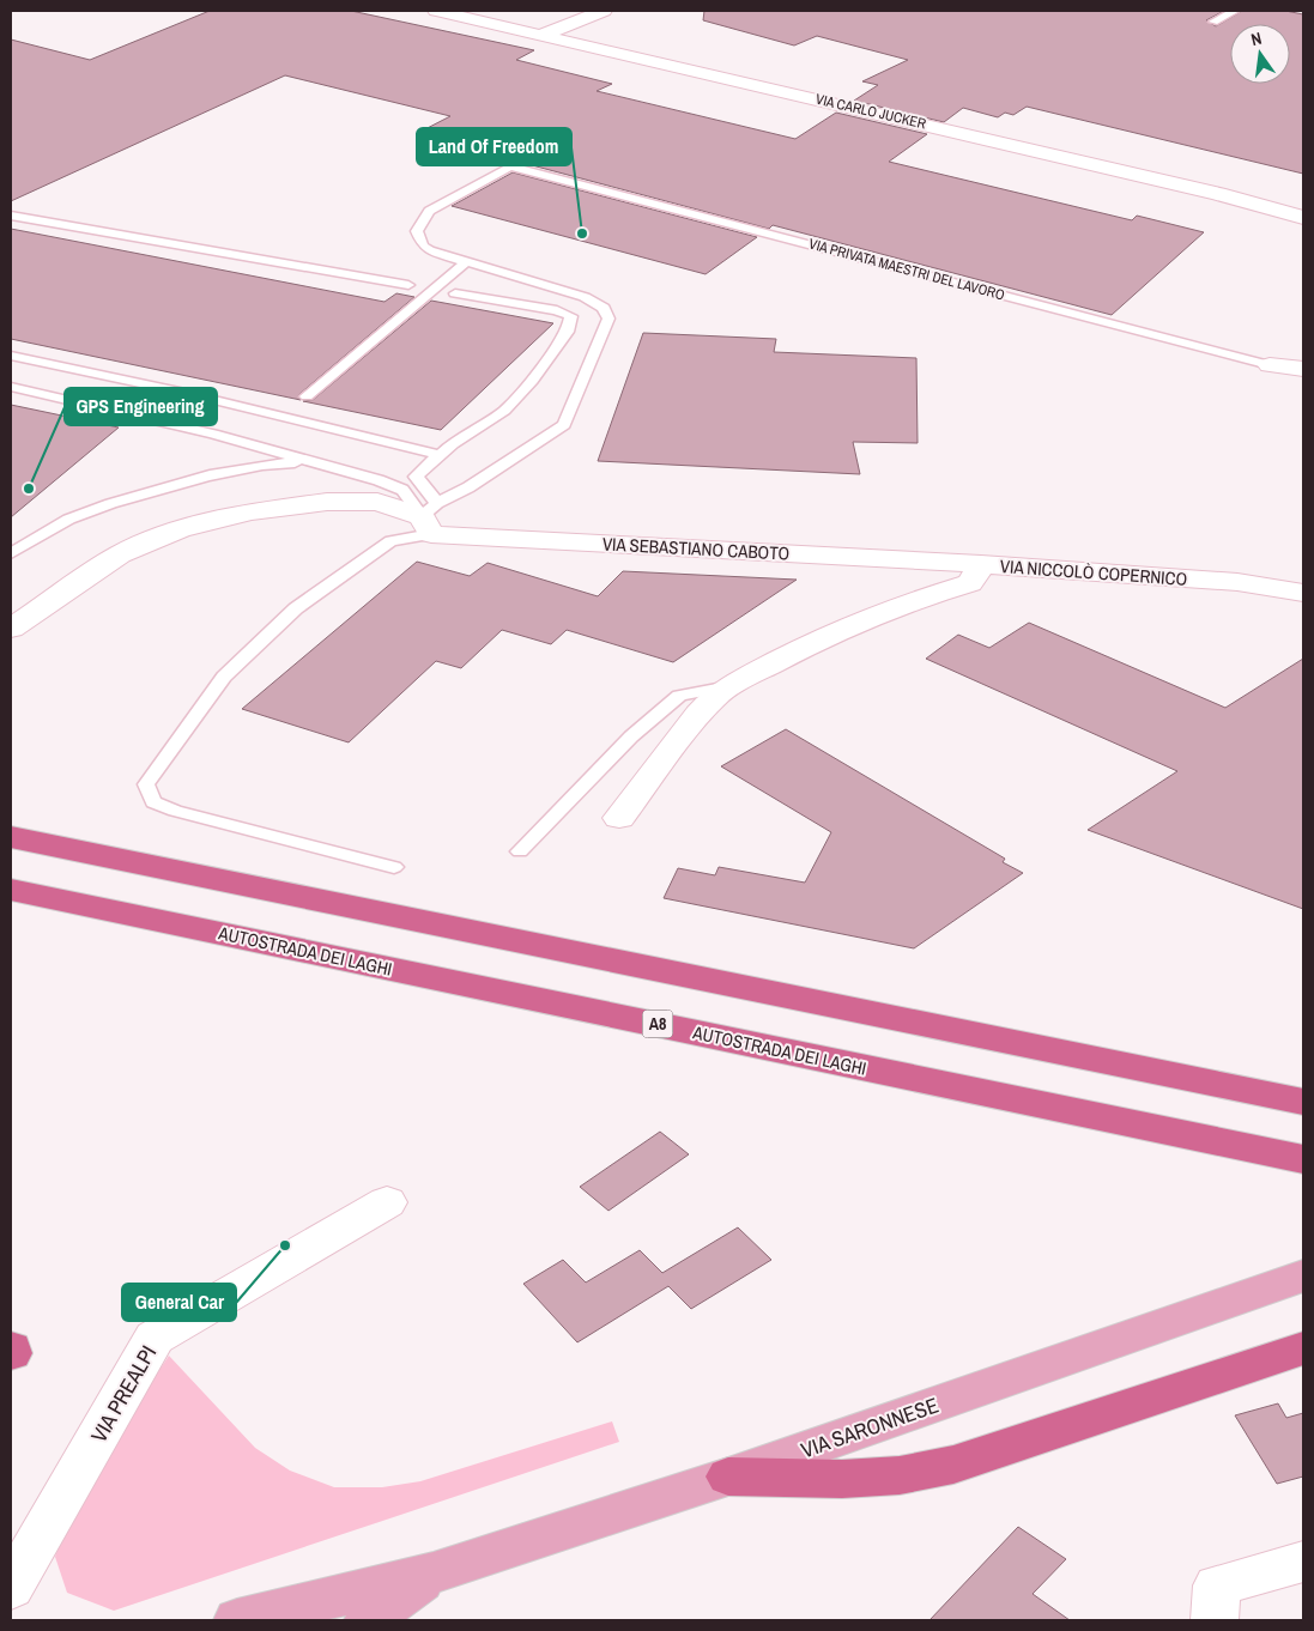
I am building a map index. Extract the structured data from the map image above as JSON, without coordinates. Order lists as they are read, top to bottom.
{
  "streets": {
    "highway": ["AUTOSTRADA DEI LAGHI", "A8"],
    "main road": ["VIA SARONNESE"],
    "street": [
      "VIA CARLO JUCKER",
      "VIA PRIVATA MAESTRI DEL LAVORO",
      "VIA SEBASTIANO CABOTO",
      "VIA NICCOLÒ COPERNICO",
      "VIA PREALPI"
    ]
  },
  "crossings": [
    ["VIA SEBASTIANO CABOTO", "VIA NICCOLÒ COPERNICO"]
  ],
  "places": ["Land Of Freedom", "GPS Engineering", "General Car"],
  "north": "top"
}
